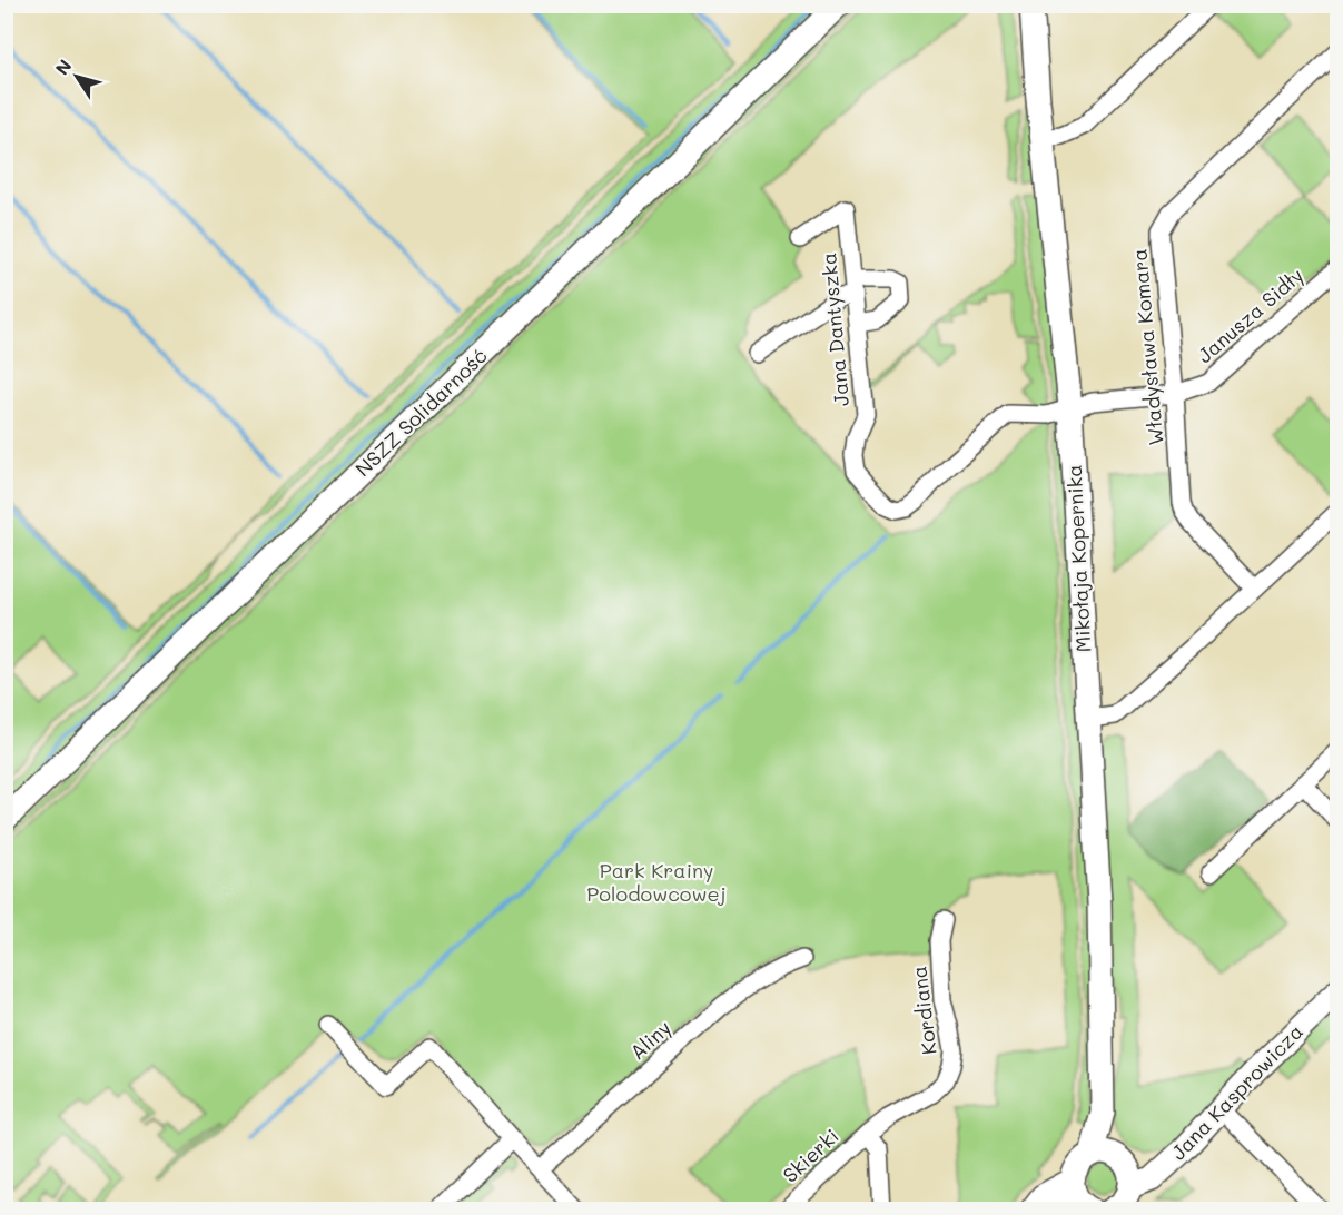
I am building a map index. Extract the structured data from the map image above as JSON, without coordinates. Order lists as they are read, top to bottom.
{
  "streets": {
    "street": [
      "Janusza Sidły",
      "Jana Dantyszka",
      "Władysława Komara",
      "NSZZ Solidarność",
      "Mikołaja Kopernika",
      "Kordiana",
      "Aliny",
      "Jana Kasprowicza",
      "Skierki"
    ]
  },
  "crossings": [
    ["Janusza Sidły", "Jana Dantyszka"],
    ["Janusza Sidły", "Władysława Komara"],
    ["Janusza Sidły", "Mikołaja Kopernika"],
    ["Jana Dantyszka", "Mikołaja Kopernika"],
    ["Mikołaja Kopernika", "Jana Kasprowicza"],
    ["Kordiana", "Skierki"]
  ],
  "parks": ["Park Krainy Polodowcowej"],
  "north": "top left"
}
